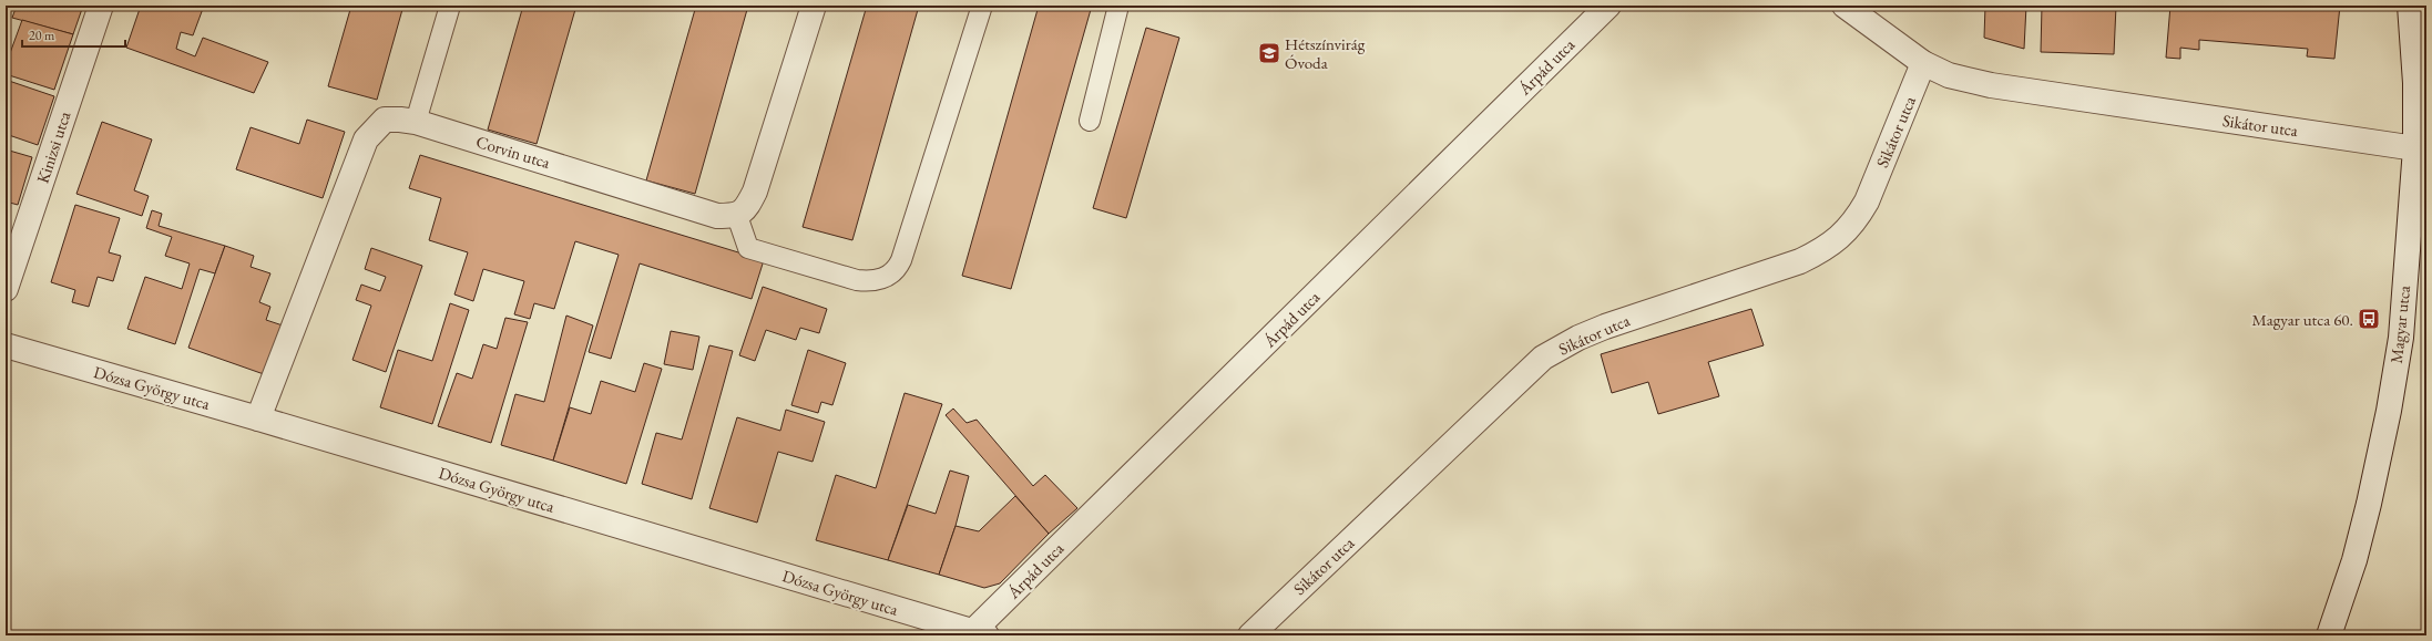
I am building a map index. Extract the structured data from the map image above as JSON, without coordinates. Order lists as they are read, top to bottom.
{
  "streets": {
    "street": [
      "Árpád utca",
      "Sikátor utca",
      "Kinizsi utca",
      "Corvin utca",
      "Magyar utca",
      "Dózsa György utca"
    ]
  },
  "crossings": [
    ["Árpád utca", "Dózsa György utca"],
    ["Sikátor utca", "Magyar utca"],
    ["Corvin utca", "Dózsa György utca"]
  ],
  "places": {
    "school or university": ["Hétszínvirág Óvoda"],
    "bus stop": ["Magyar utca 60."]
  },
  "scale_bar": "20 m"
}
